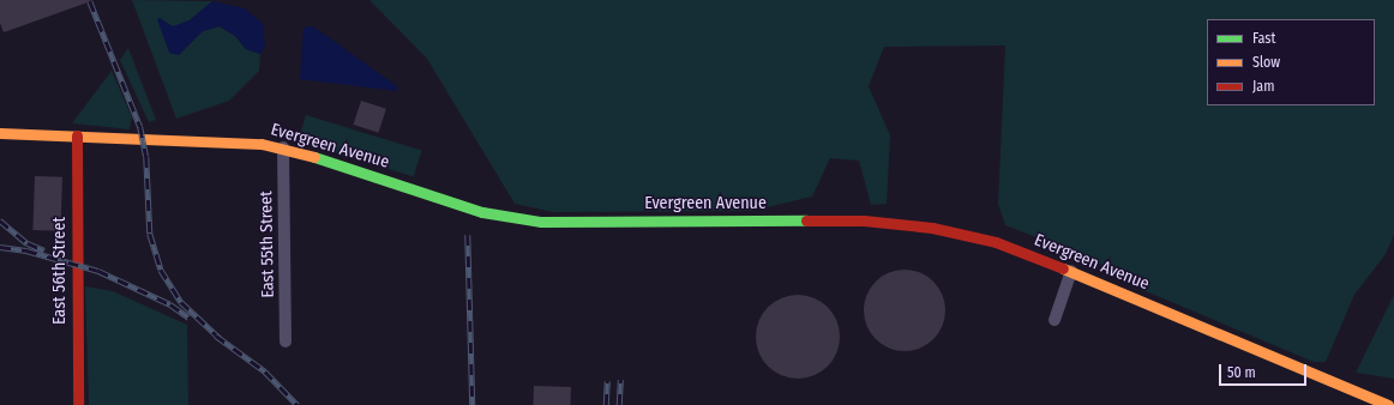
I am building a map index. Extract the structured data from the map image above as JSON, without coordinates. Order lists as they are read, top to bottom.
{
  "streets": {
    "street": ["Evergreen Avenue", "East 55th Street", "East 56th Street"]
  },
  "crossings": [
    ["Evergreen Avenue", "East 55th Street"],
    ["Evergreen Avenue", "East 56th Street"]
  ],
  "legend": ["Fast", "Slow", "Jam"],
  "scale_bar": "50 m"
}
